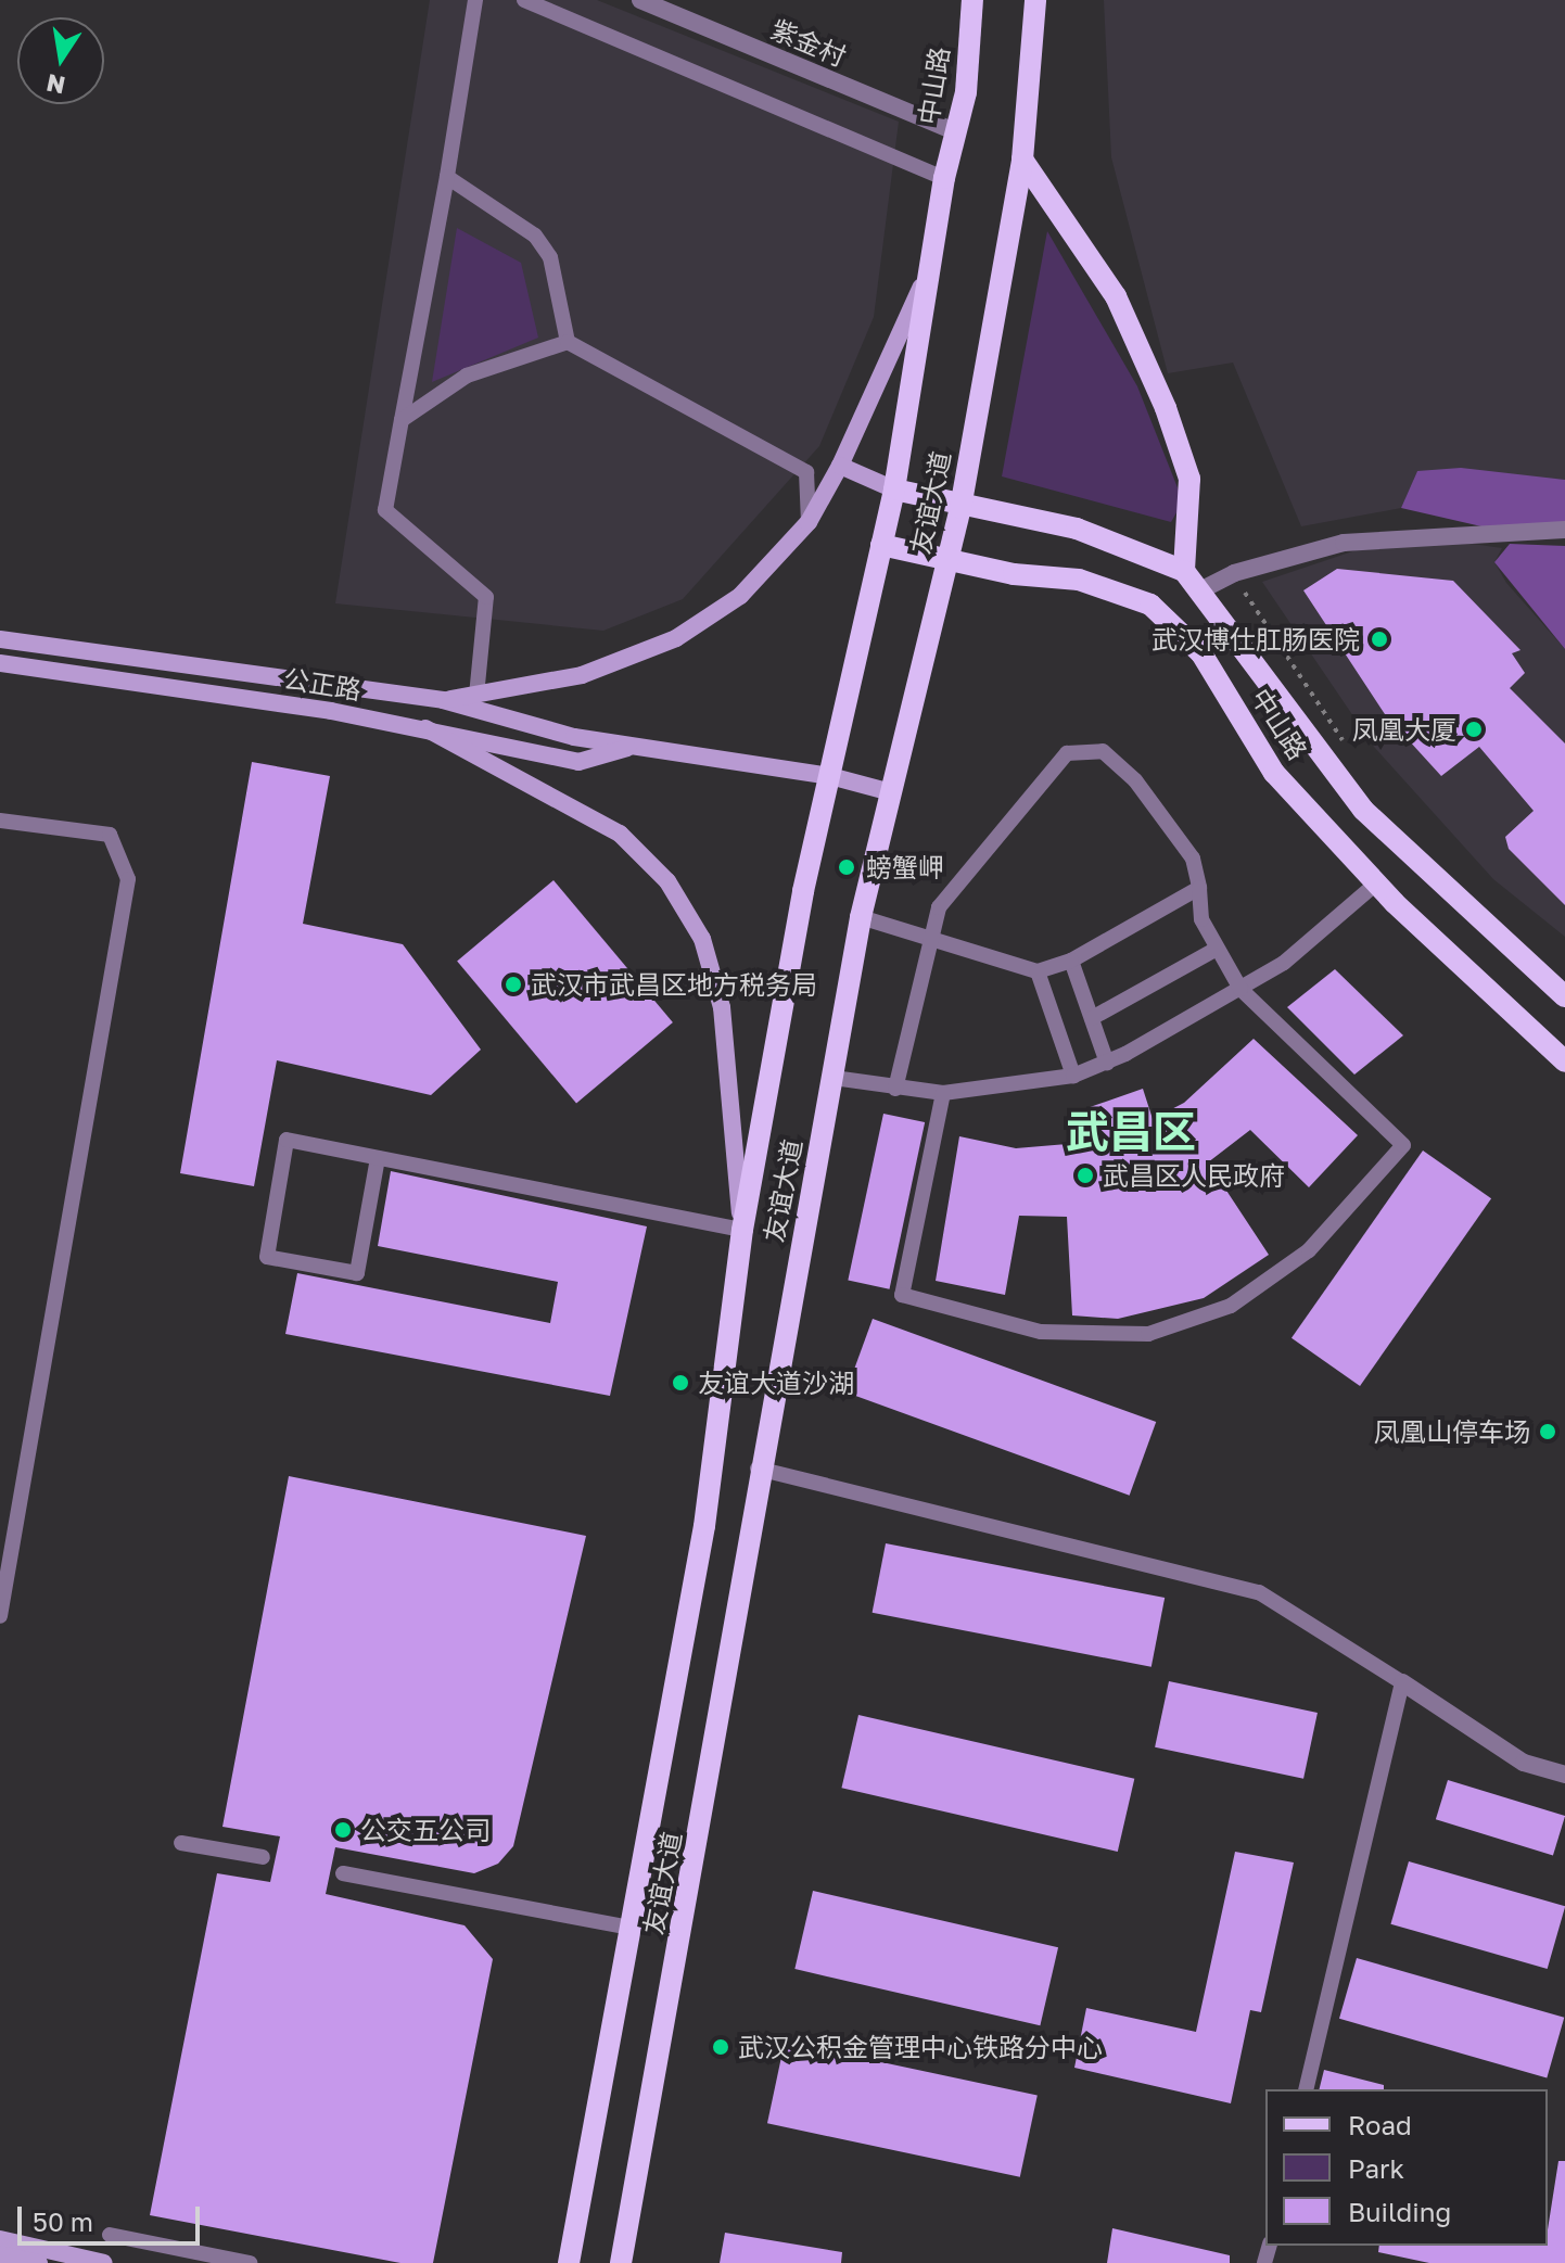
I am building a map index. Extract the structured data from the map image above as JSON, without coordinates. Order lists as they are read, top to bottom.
{
  "streets": {
    "main road": ["中山路", "友谊大道", "公正路"],
    "street": ["紫金村"]
  },
  "crossings": [
    ["紫金村", "中山路"],
    ["中山路", "友谊大道"],
    ["友谊大道", "公正路"]
  ],
  "districts": ["武昌区"],
  "places": [
    "武汉博仕肛肠医院",
    "凤凰大厦",
    "螃蟹岬",
    "武汉市武昌区地方税务局",
    "武昌区人民政府",
    "友谊大道沙湖",
    "凤凰山停车场",
    "公交五公司",
    "武汉公积金管理中心铁路分中心"
  ],
  "legend": ["Road", "Park", "Building"],
  "scale_bar": "50 m",
  "north": "bottom"
}
